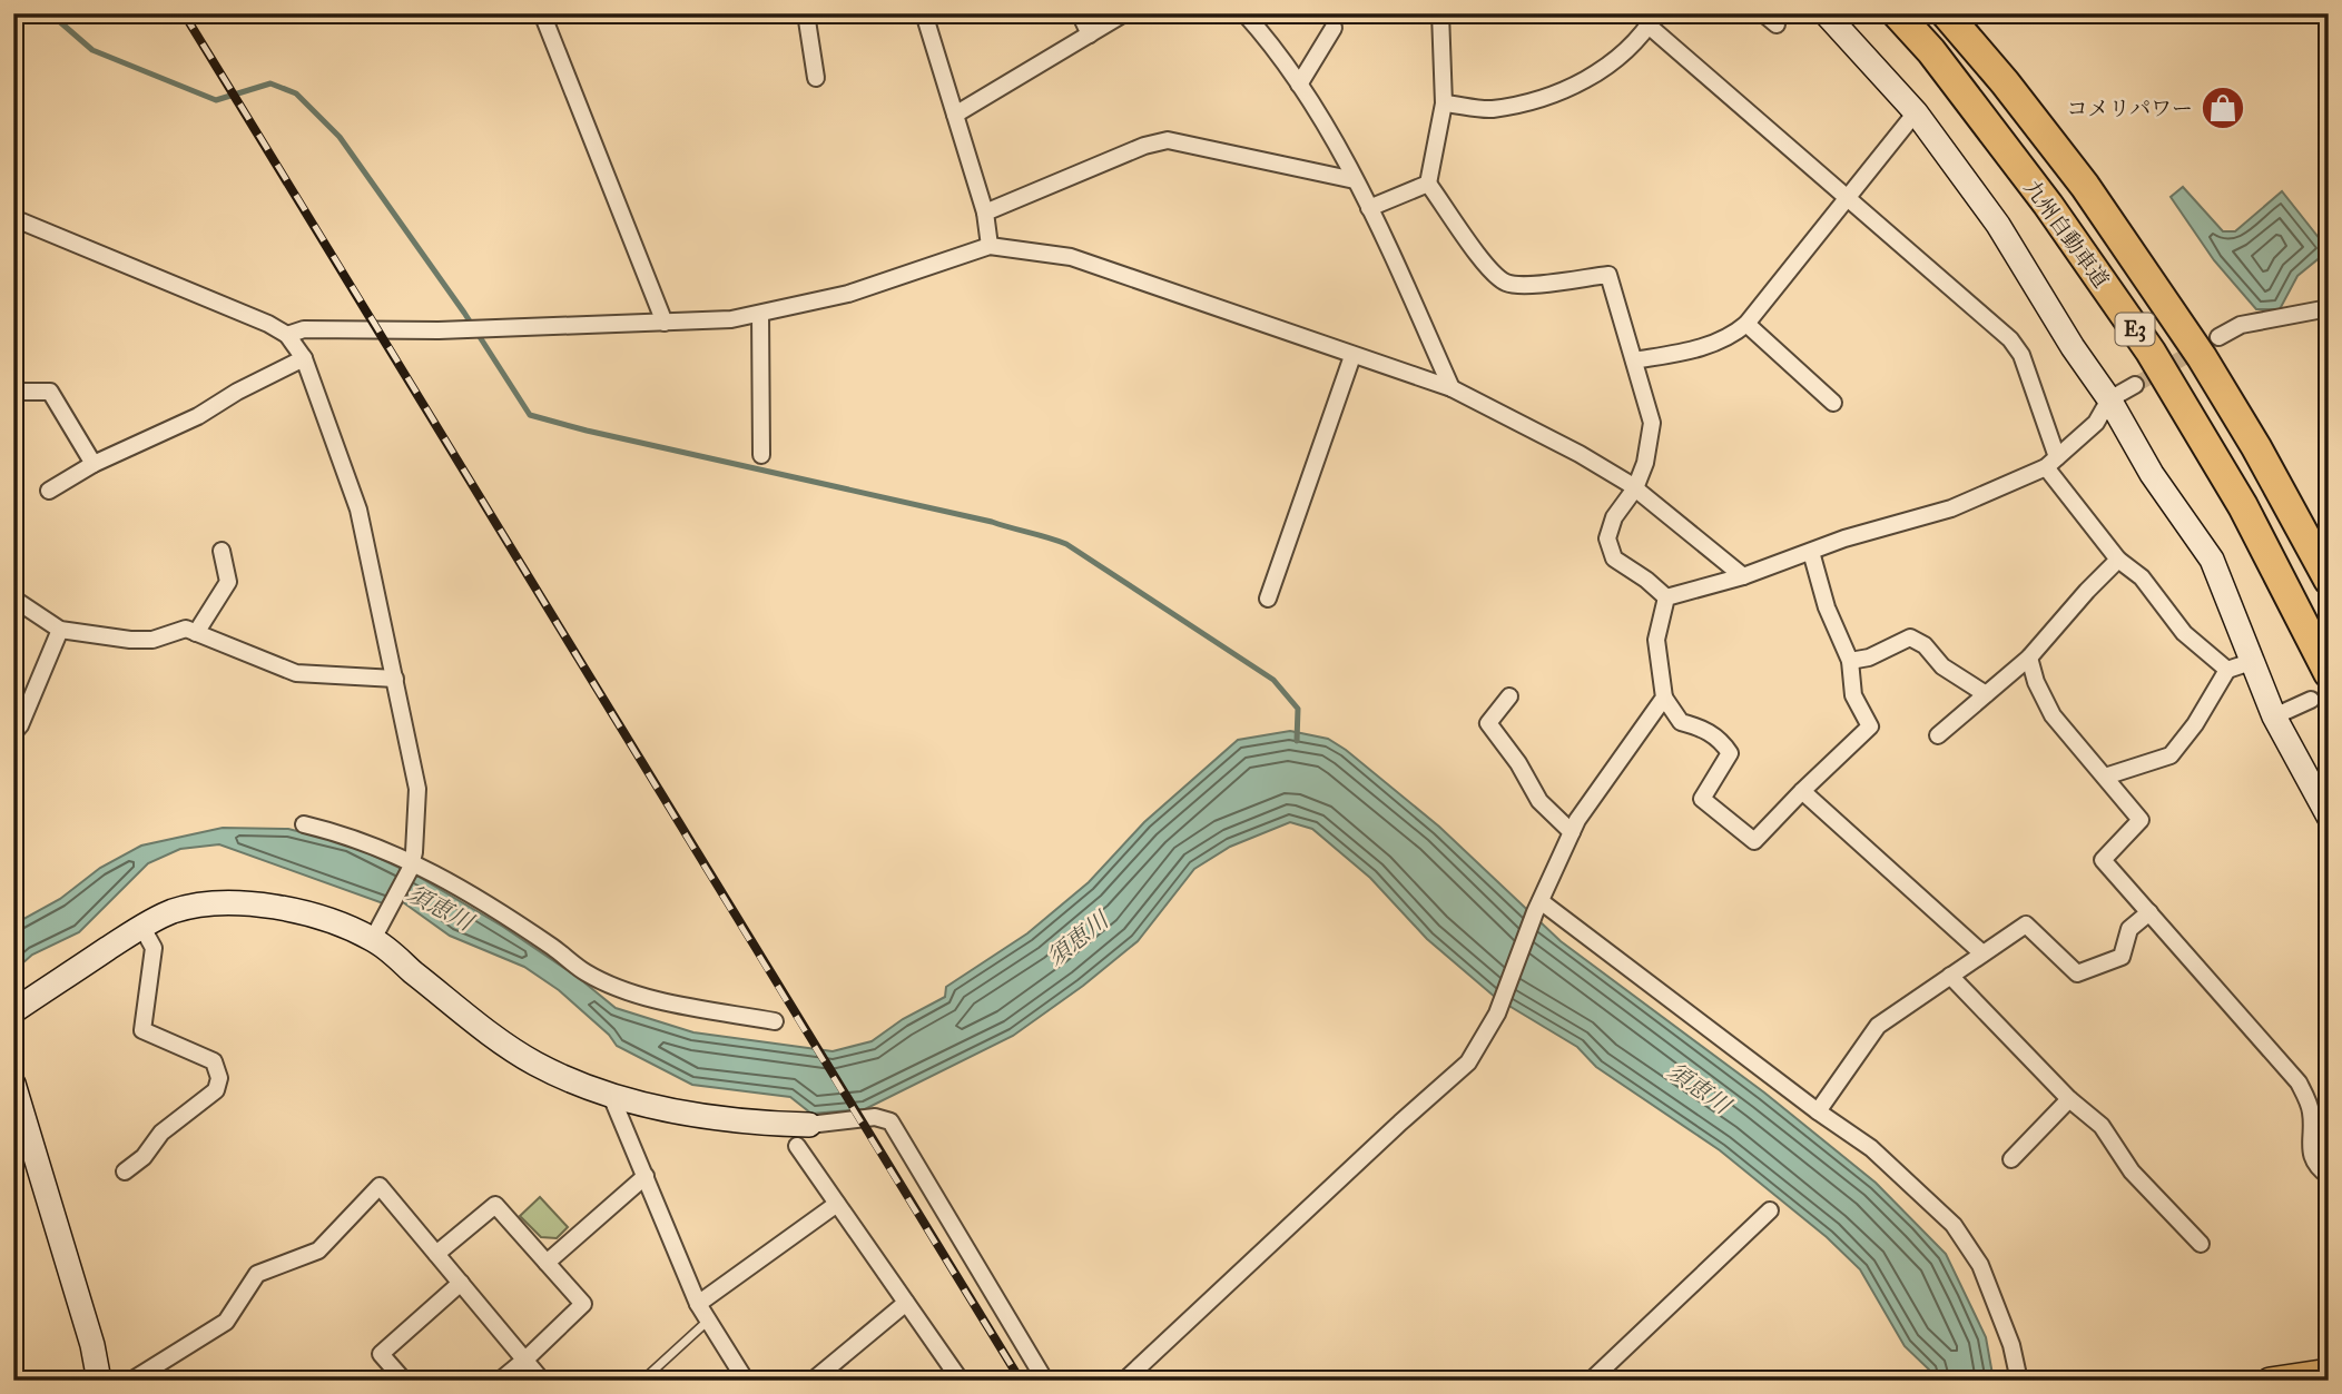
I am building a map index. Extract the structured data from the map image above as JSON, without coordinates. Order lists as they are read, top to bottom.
{
  "streets": {
    "highway": ["九州自動車道", "E3"]
  },
  "water": ["須恵川"],
  "places": {
    "shop": ["コメリパワー"]
  }
}
